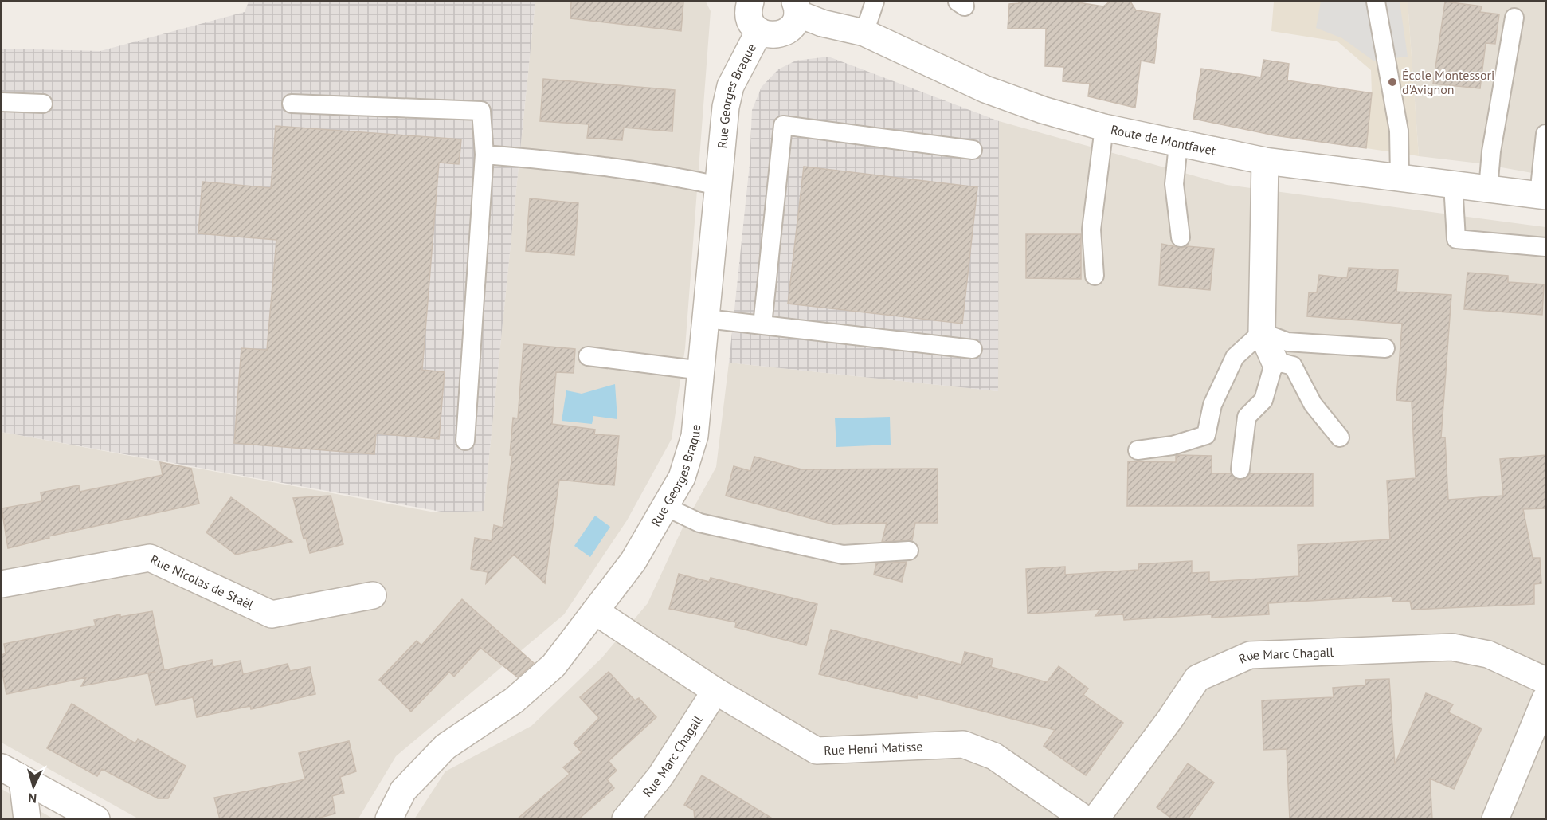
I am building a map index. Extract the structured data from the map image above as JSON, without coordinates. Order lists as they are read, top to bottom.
{
  "streets": {
    "street": [
      "Rue Georges Braque",
      "Route de Montfavet",
      "Rue Nicolas de Staël",
      "Rue Marc Chagall",
      "Rue Henri Matisse"
    ]
  },
  "crossings": [
    ["Rue Georges Braque", "Rue Henri Matisse"],
    ["Rue Marc Chagall", "Rue Henri Matisse"]
  ],
  "places": ["École Montessori d'Avignon"],
  "north": "bottom"
}
